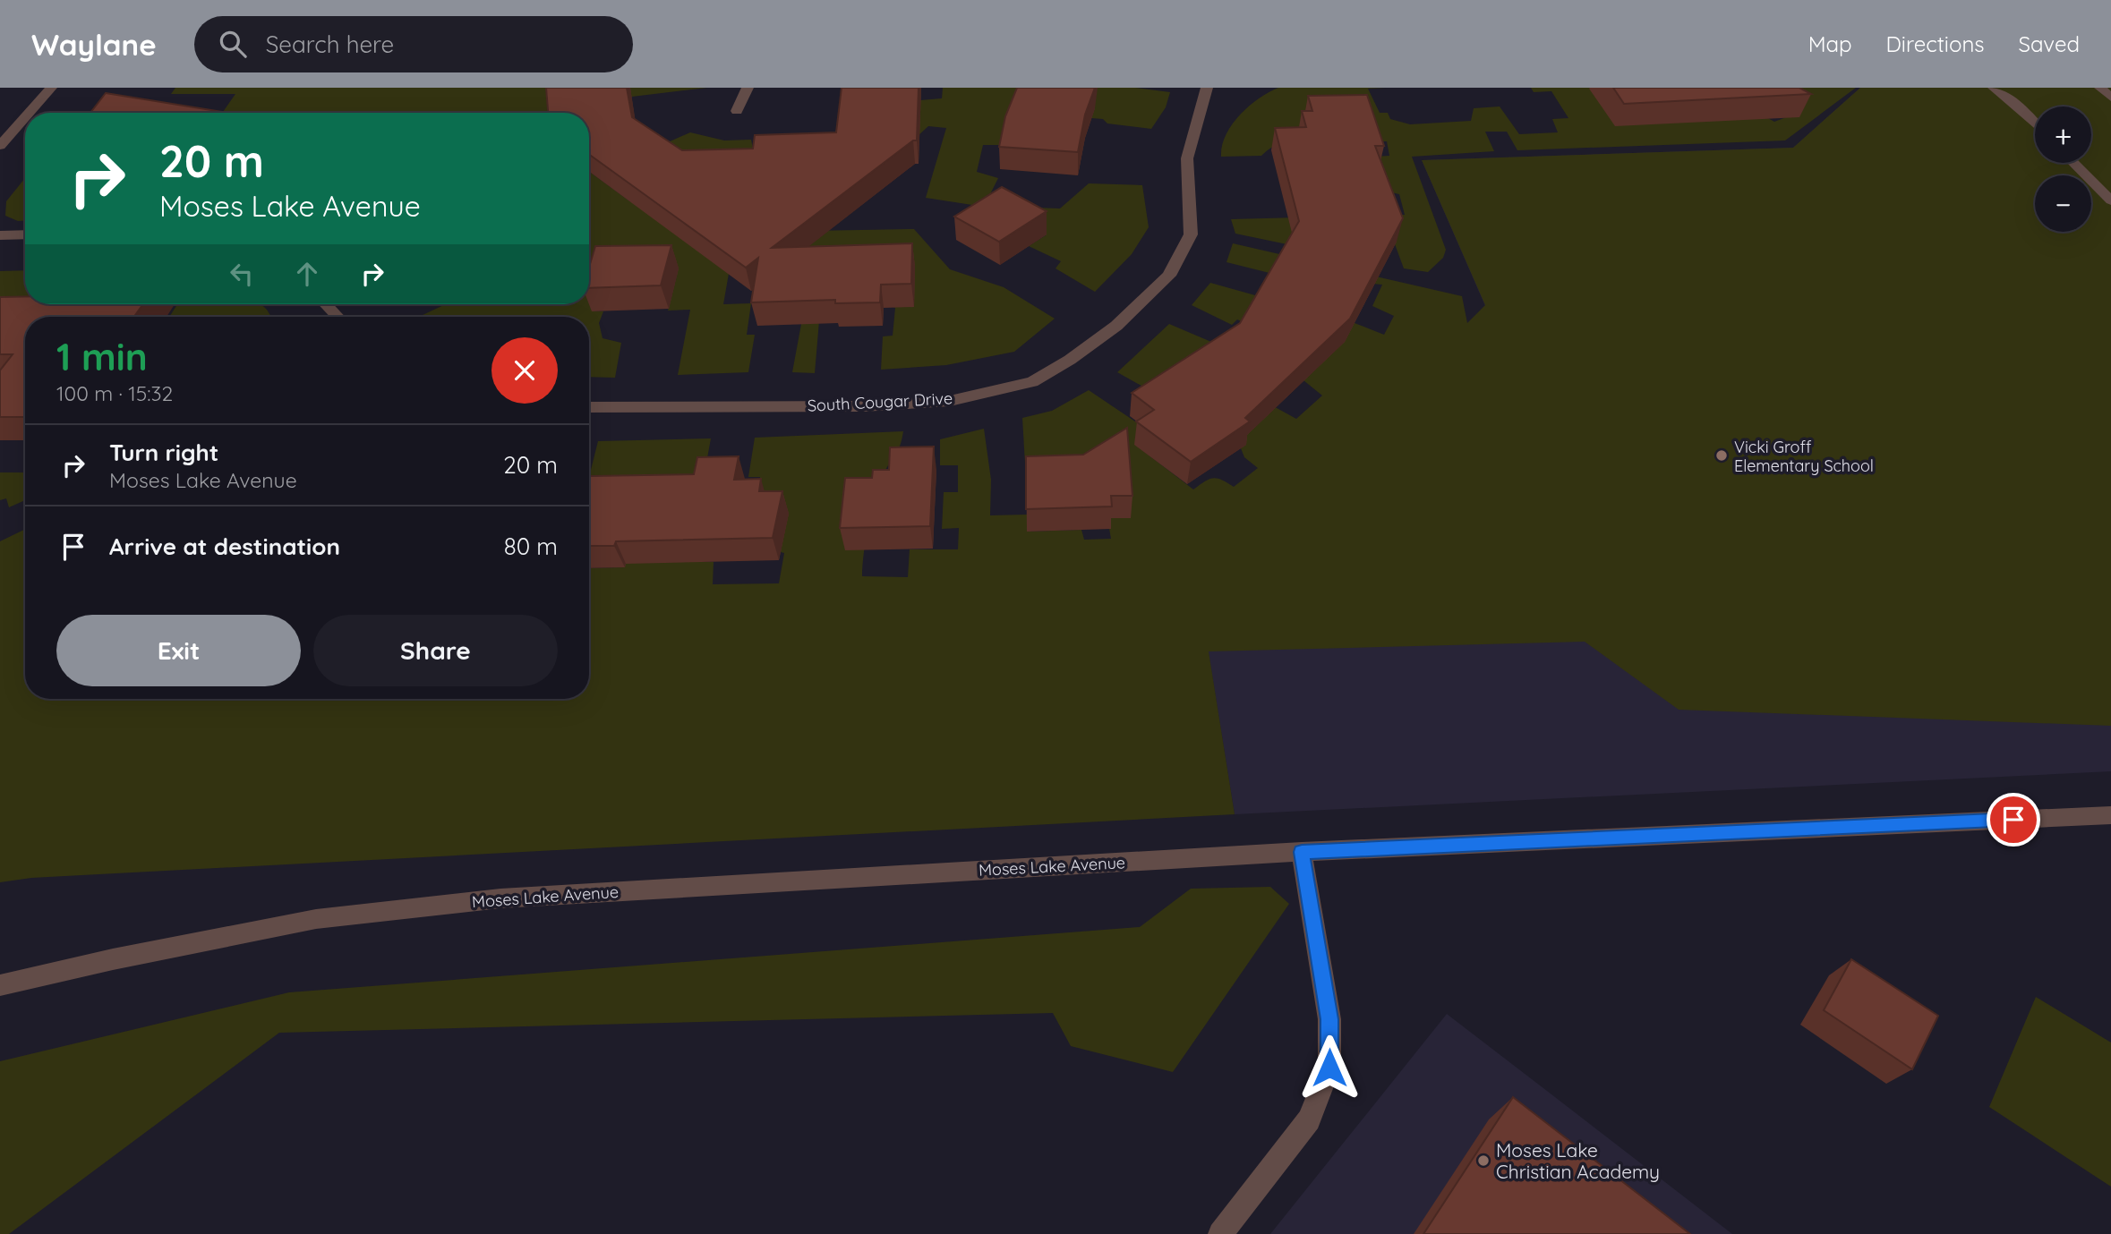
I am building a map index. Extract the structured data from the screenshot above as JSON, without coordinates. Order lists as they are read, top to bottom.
{
  "streets": {
    "street": ["South Cougar Drive", "Moses Lake Avenue"]
  },
  "places": ["Vicki Groff Elementary School", "Moses Lake Christian Academy"],
  "page": {
    "header": "Waylane",
    "search": "Search here",
    "nav": ["Map", "Directions", "Saved"],
    "map_buttons": ["+", "−"],
    "turn": ["20 m", "Moses Lake Avenue"],
    "heading": ["1 min", "100 m · 15:32"],
    "list": [
      {
        "name": "Turn right",
        "note": "Moses Lake Avenue",
        "value": "20 m"
      },
      {
        "name": "Arrive at destination",
        "value": "80 m"
      }
    ],
    "buttons": ["Exit", "Share"]
  }
}
